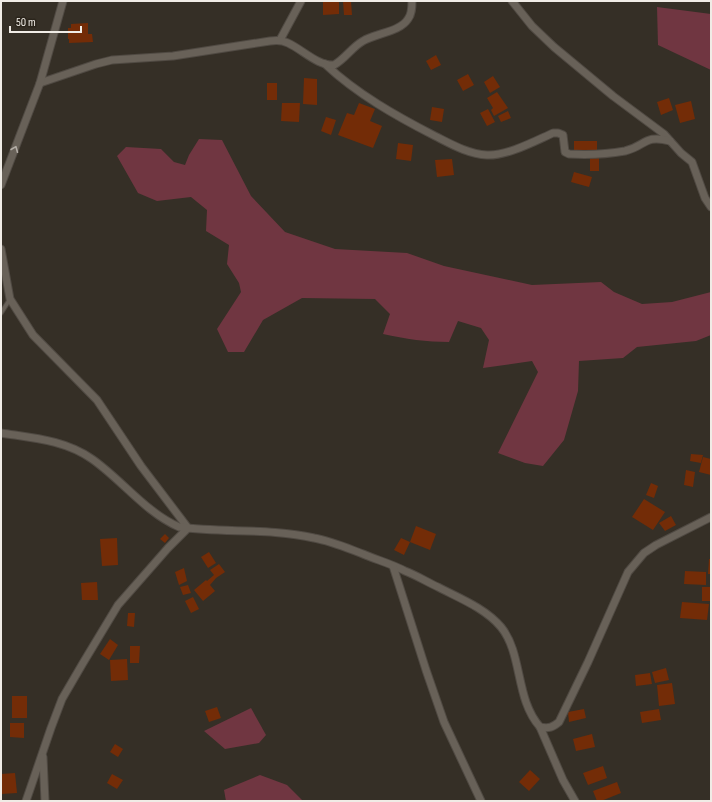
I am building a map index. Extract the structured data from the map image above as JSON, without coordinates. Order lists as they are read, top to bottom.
{
  "scale_bar": "50 m"
}
